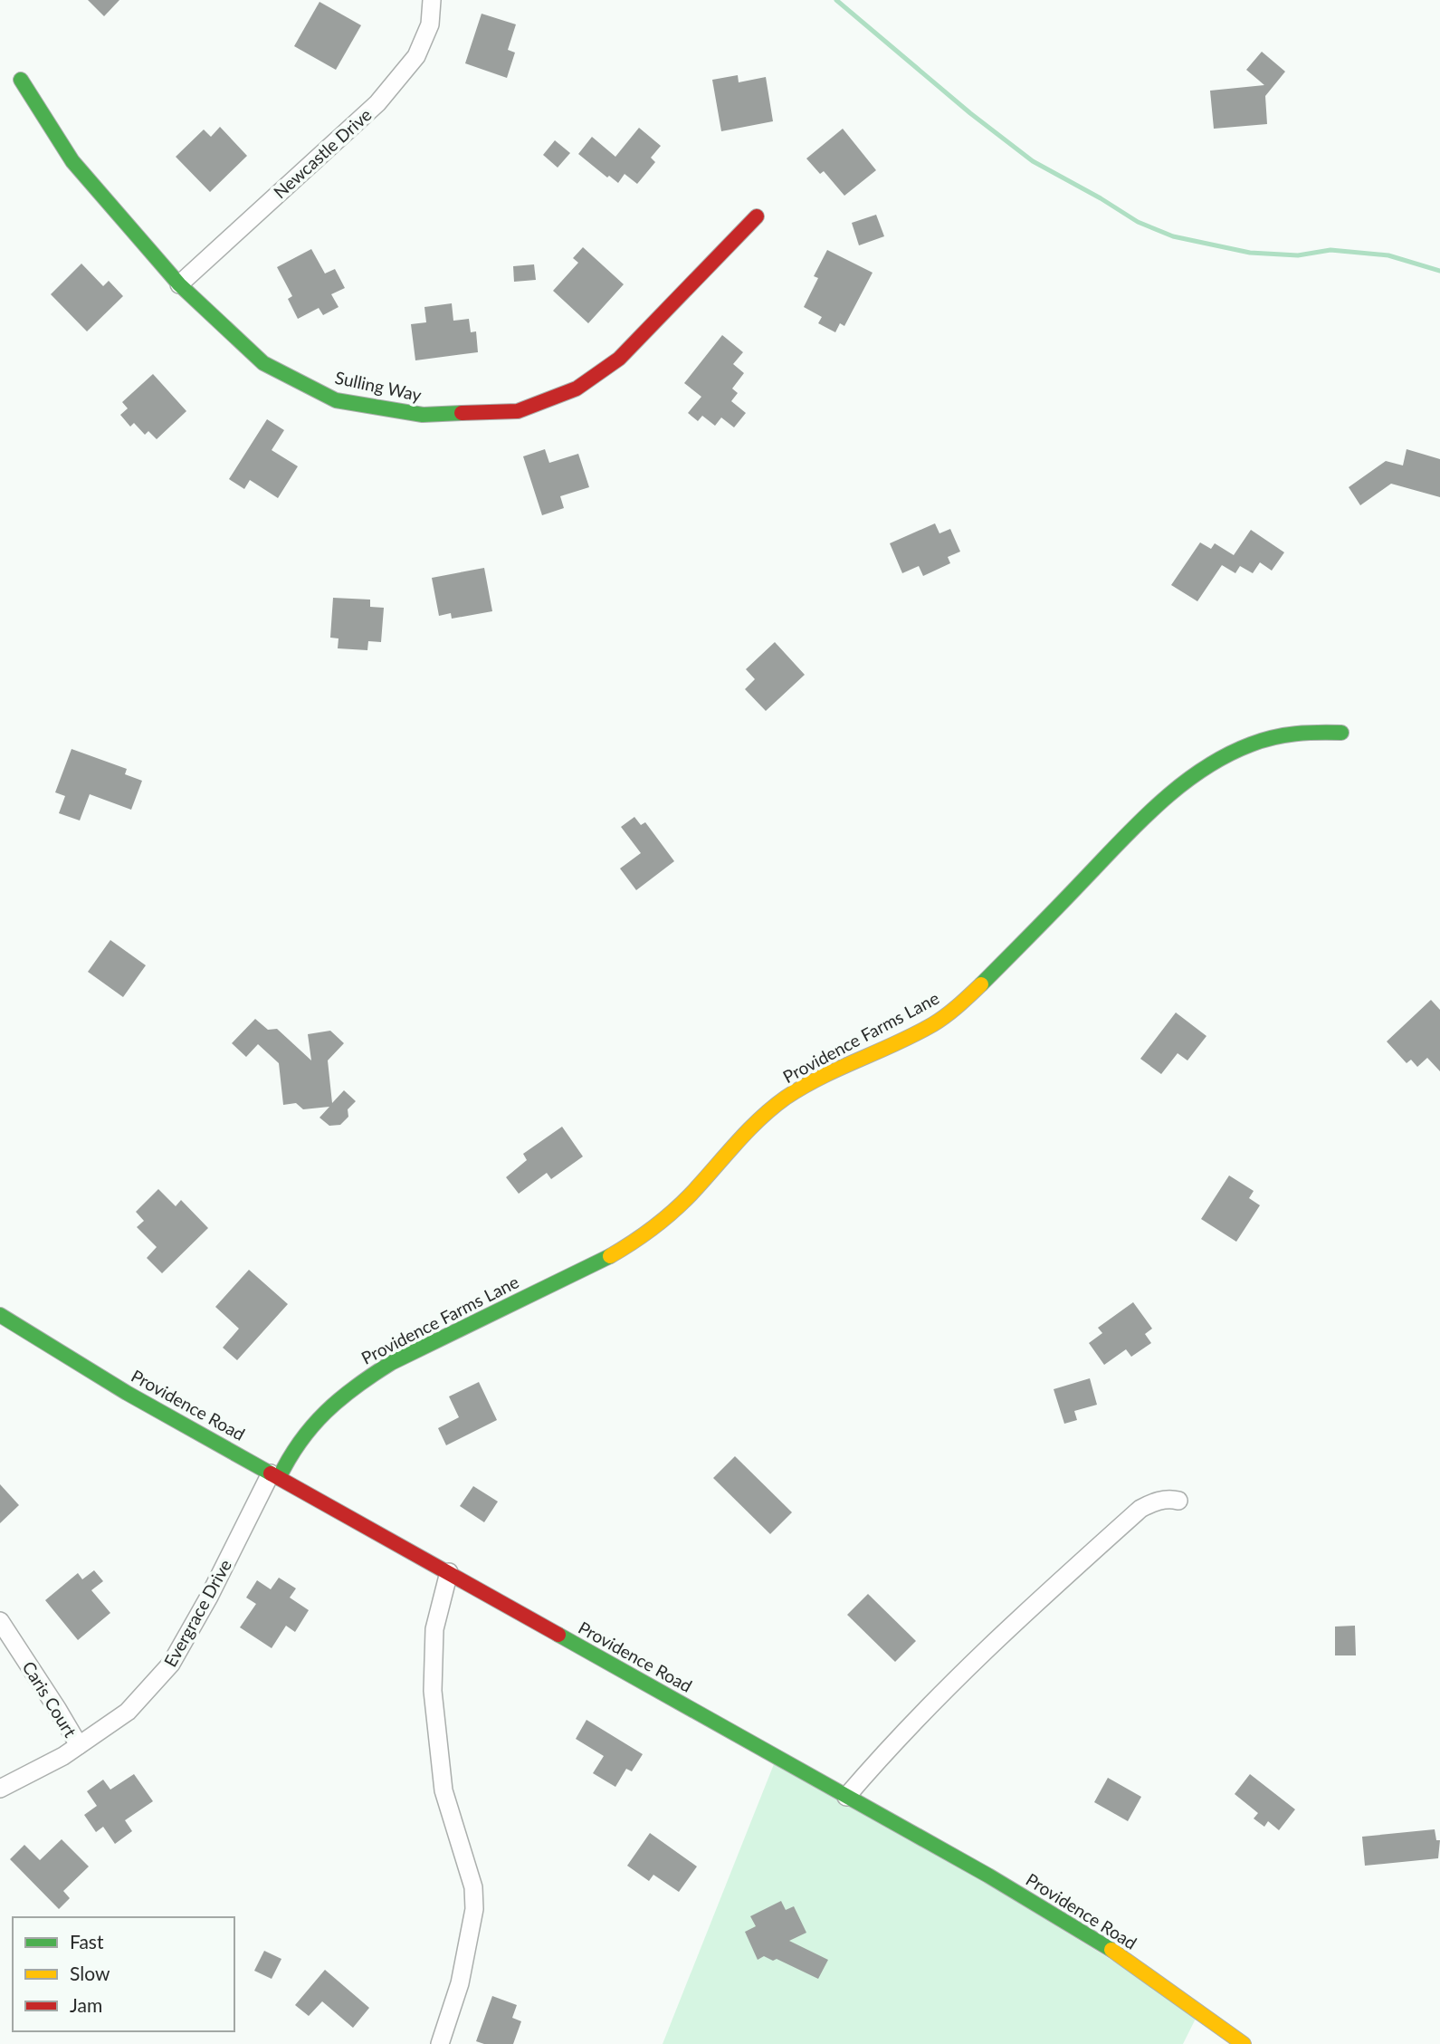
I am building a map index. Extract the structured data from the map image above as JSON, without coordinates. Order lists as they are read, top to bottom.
{
  "streets": {
    "street": [
      "Newcastle Drive",
      "Sulling Way",
      "Providence Farms Lane",
      "Providence Road",
      "Evergrace Drive",
      "Caris Court"
    ]
  },
  "crossings": [
    ["Newcastle Drive", "Sulling Way"],
    ["Providence Farms Lane", "Providence Road"],
    ["Providence Farms Lane", "Evergrace Drive"],
    ["Providence Road", "Evergrace Drive"],
    ["Evergrace Drive", "Caris Court"]
  ],
  "legend": ["Fast", "Slow", "Jam"]
}
